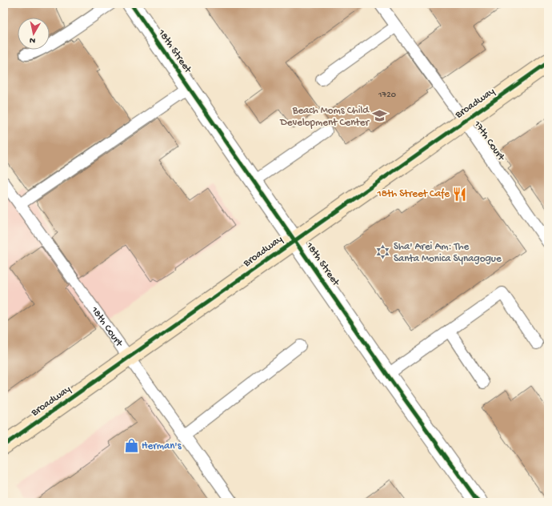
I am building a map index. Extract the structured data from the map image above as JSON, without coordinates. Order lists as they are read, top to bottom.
{
  "streets": {
    "street": ["18th Street", "Broadway"],
    "lane": ["17th Court", "18th Court"]
  },
  "crossings": [
    ["18th Street", "Broadway"],
    ["Broadway", "17th Court"],
    ["Broadway", "18th Court"]
  ],
  "places": {
    "school or university": ["Beach Moms Child Development Center"],
    "restaurant": ["18th Street Cafe"],
    "synagogue": ["Sha' Arei Am: The Santa Monica Synagogue"],
    "shop": ["Herman's"]
  },
  "house_numbers": ["1720"],
  "north": "bottom"
}
